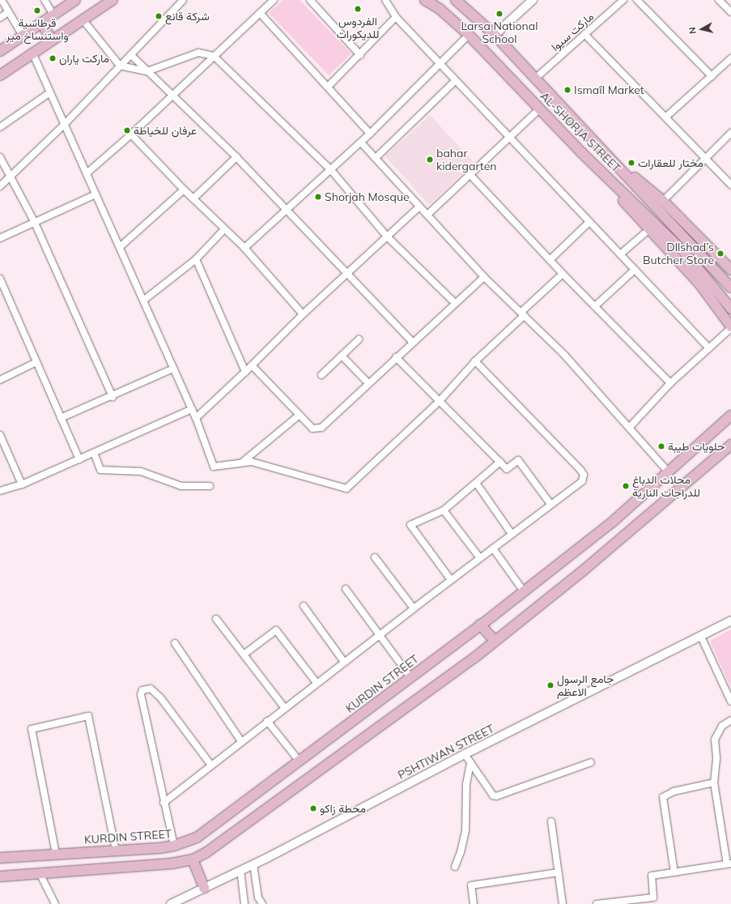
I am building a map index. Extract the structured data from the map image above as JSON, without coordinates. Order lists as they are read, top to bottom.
{
  "streets": {
    "main road": ["AL-SHORJA STREET", "KURDIN STREET"],
    "street": ["مارکت سیوا", "PSHTIWAN STREET"]
  },
  "crossings": [
    ["مارکت سیوا", "AL-SHORJA STREET"]
  ],
  "places": [
    "الفردوس للديكورات",
    "قرطاسية واستنساخ مير",
    "Larsa National School",
    "شركة قانع",
    "مارکت یاران",
    "Ismaîl Market",
    "عرفان للخياطة",
    "bahar kidergarten",
    "مختار للعقارات",
    "Shorjah Mosque",
    "Dllshad’s Butcher Store",
    "حلويات طيبة",
    "محلات الدباغ للدراجات النارية",
    "جامع الرسول الاعظم",
    "محطة زاكو"
  ],
  "north": "left"
}
